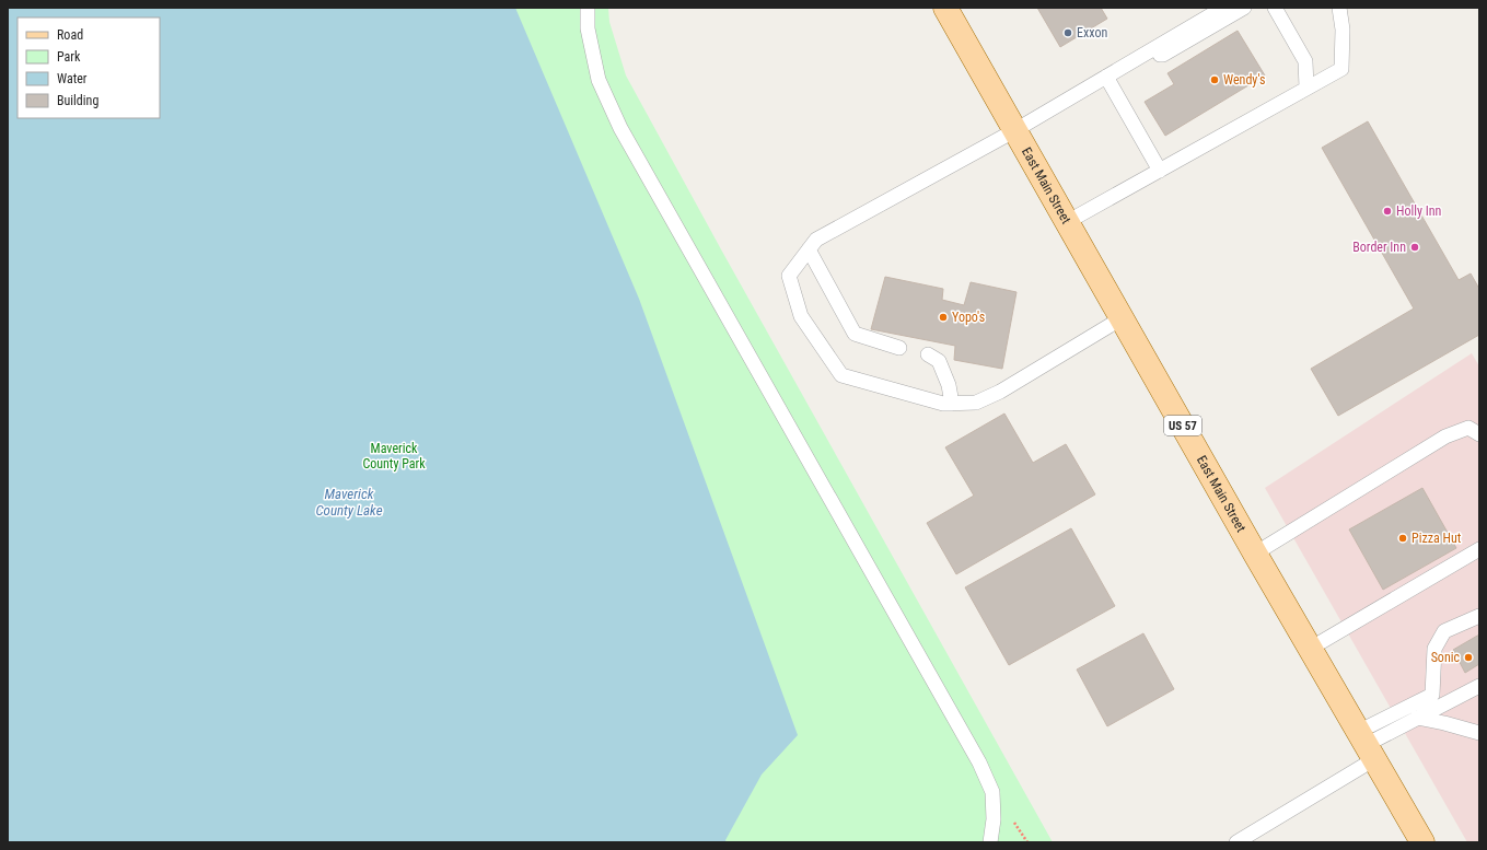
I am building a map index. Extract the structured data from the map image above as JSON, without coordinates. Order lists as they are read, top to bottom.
{
  "streets": {
    "main road": ["East Main Street", "US 57"]
  },
  "water": ["Maverick County Lake"],
  "parks": ["Maverick County Park"],
  "places": [
    "Exxon",
    "Wendy's",
    "Holly Inn",
    "Border Inn",
    "Yopo's",
    "Pizza Hut",
    "Sonic"
  ],
  "legend": [
    "Road",
    "Park",
    "Water",
    "Building"
  ]
}
